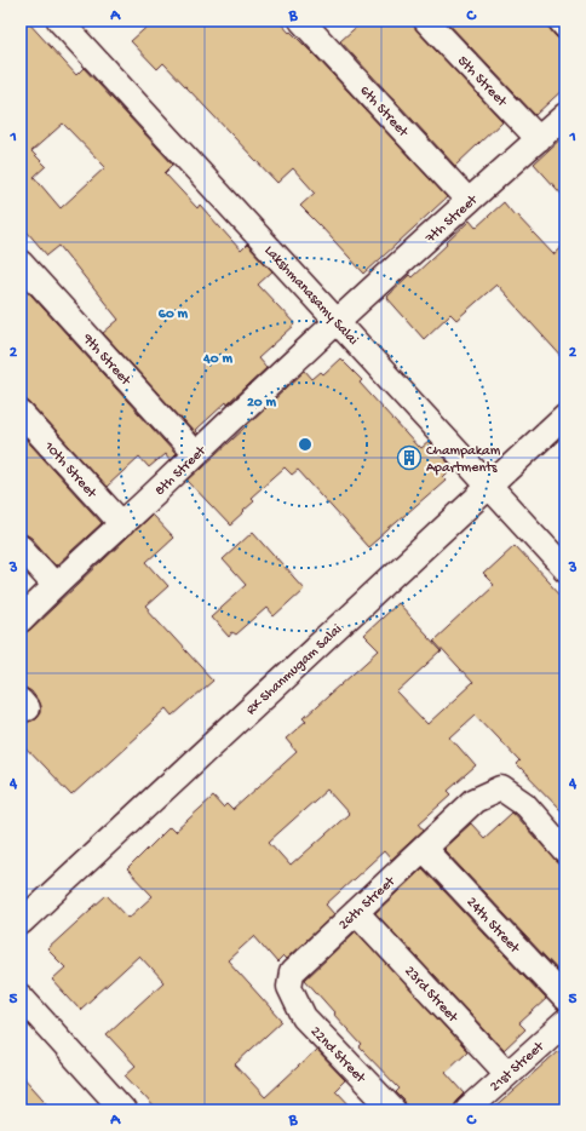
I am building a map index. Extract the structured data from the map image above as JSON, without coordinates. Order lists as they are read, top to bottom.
{
  "streets": {
    "street": [
      "5th Street",
      "6th Street",
      "7th Street",
      "Lakshmanasamy Salai",
      "9th Street",
      "10th Street",
      "8th Street",
      "RK Shanmugam Salai",
      "26th Street",
      "24th Street",
      "23rd Street",
      "22nd Street",
      "21st Street"
    ]
  },
  "crossings": [
    ["5th Street", "7th Street"],
    ["6th Street", "7th Street"],
    ["7th Street", "Lakshmanasamy Salai"],
    ["7th Street", "8th Street"],
    ["Lakshmanasamy Salai", "8th Street"],
    ["Lakshmanasamy Salai", "RK Shanmugam Salai"],
    ["9th Street", "8th Street"],
    ["10th Street", "8th Street"],
    ["26th Street", "24th Street"],
    ["26th Street", "23rd Street"],
    ["26th Street", "22nd Street"],
    ["23rd Street", "21st Street"]
  ],
  "places": {
    "building": ["Champakam Apartments"]
  },
  "grid": {
    "columns": ["A", "B", "C"],
    "rows": [
      "1",
      "2",
      "3",
      "4",
      "5"
    ]
  },
  "rings": ["60 m", "40 m", "20 m"]
}
